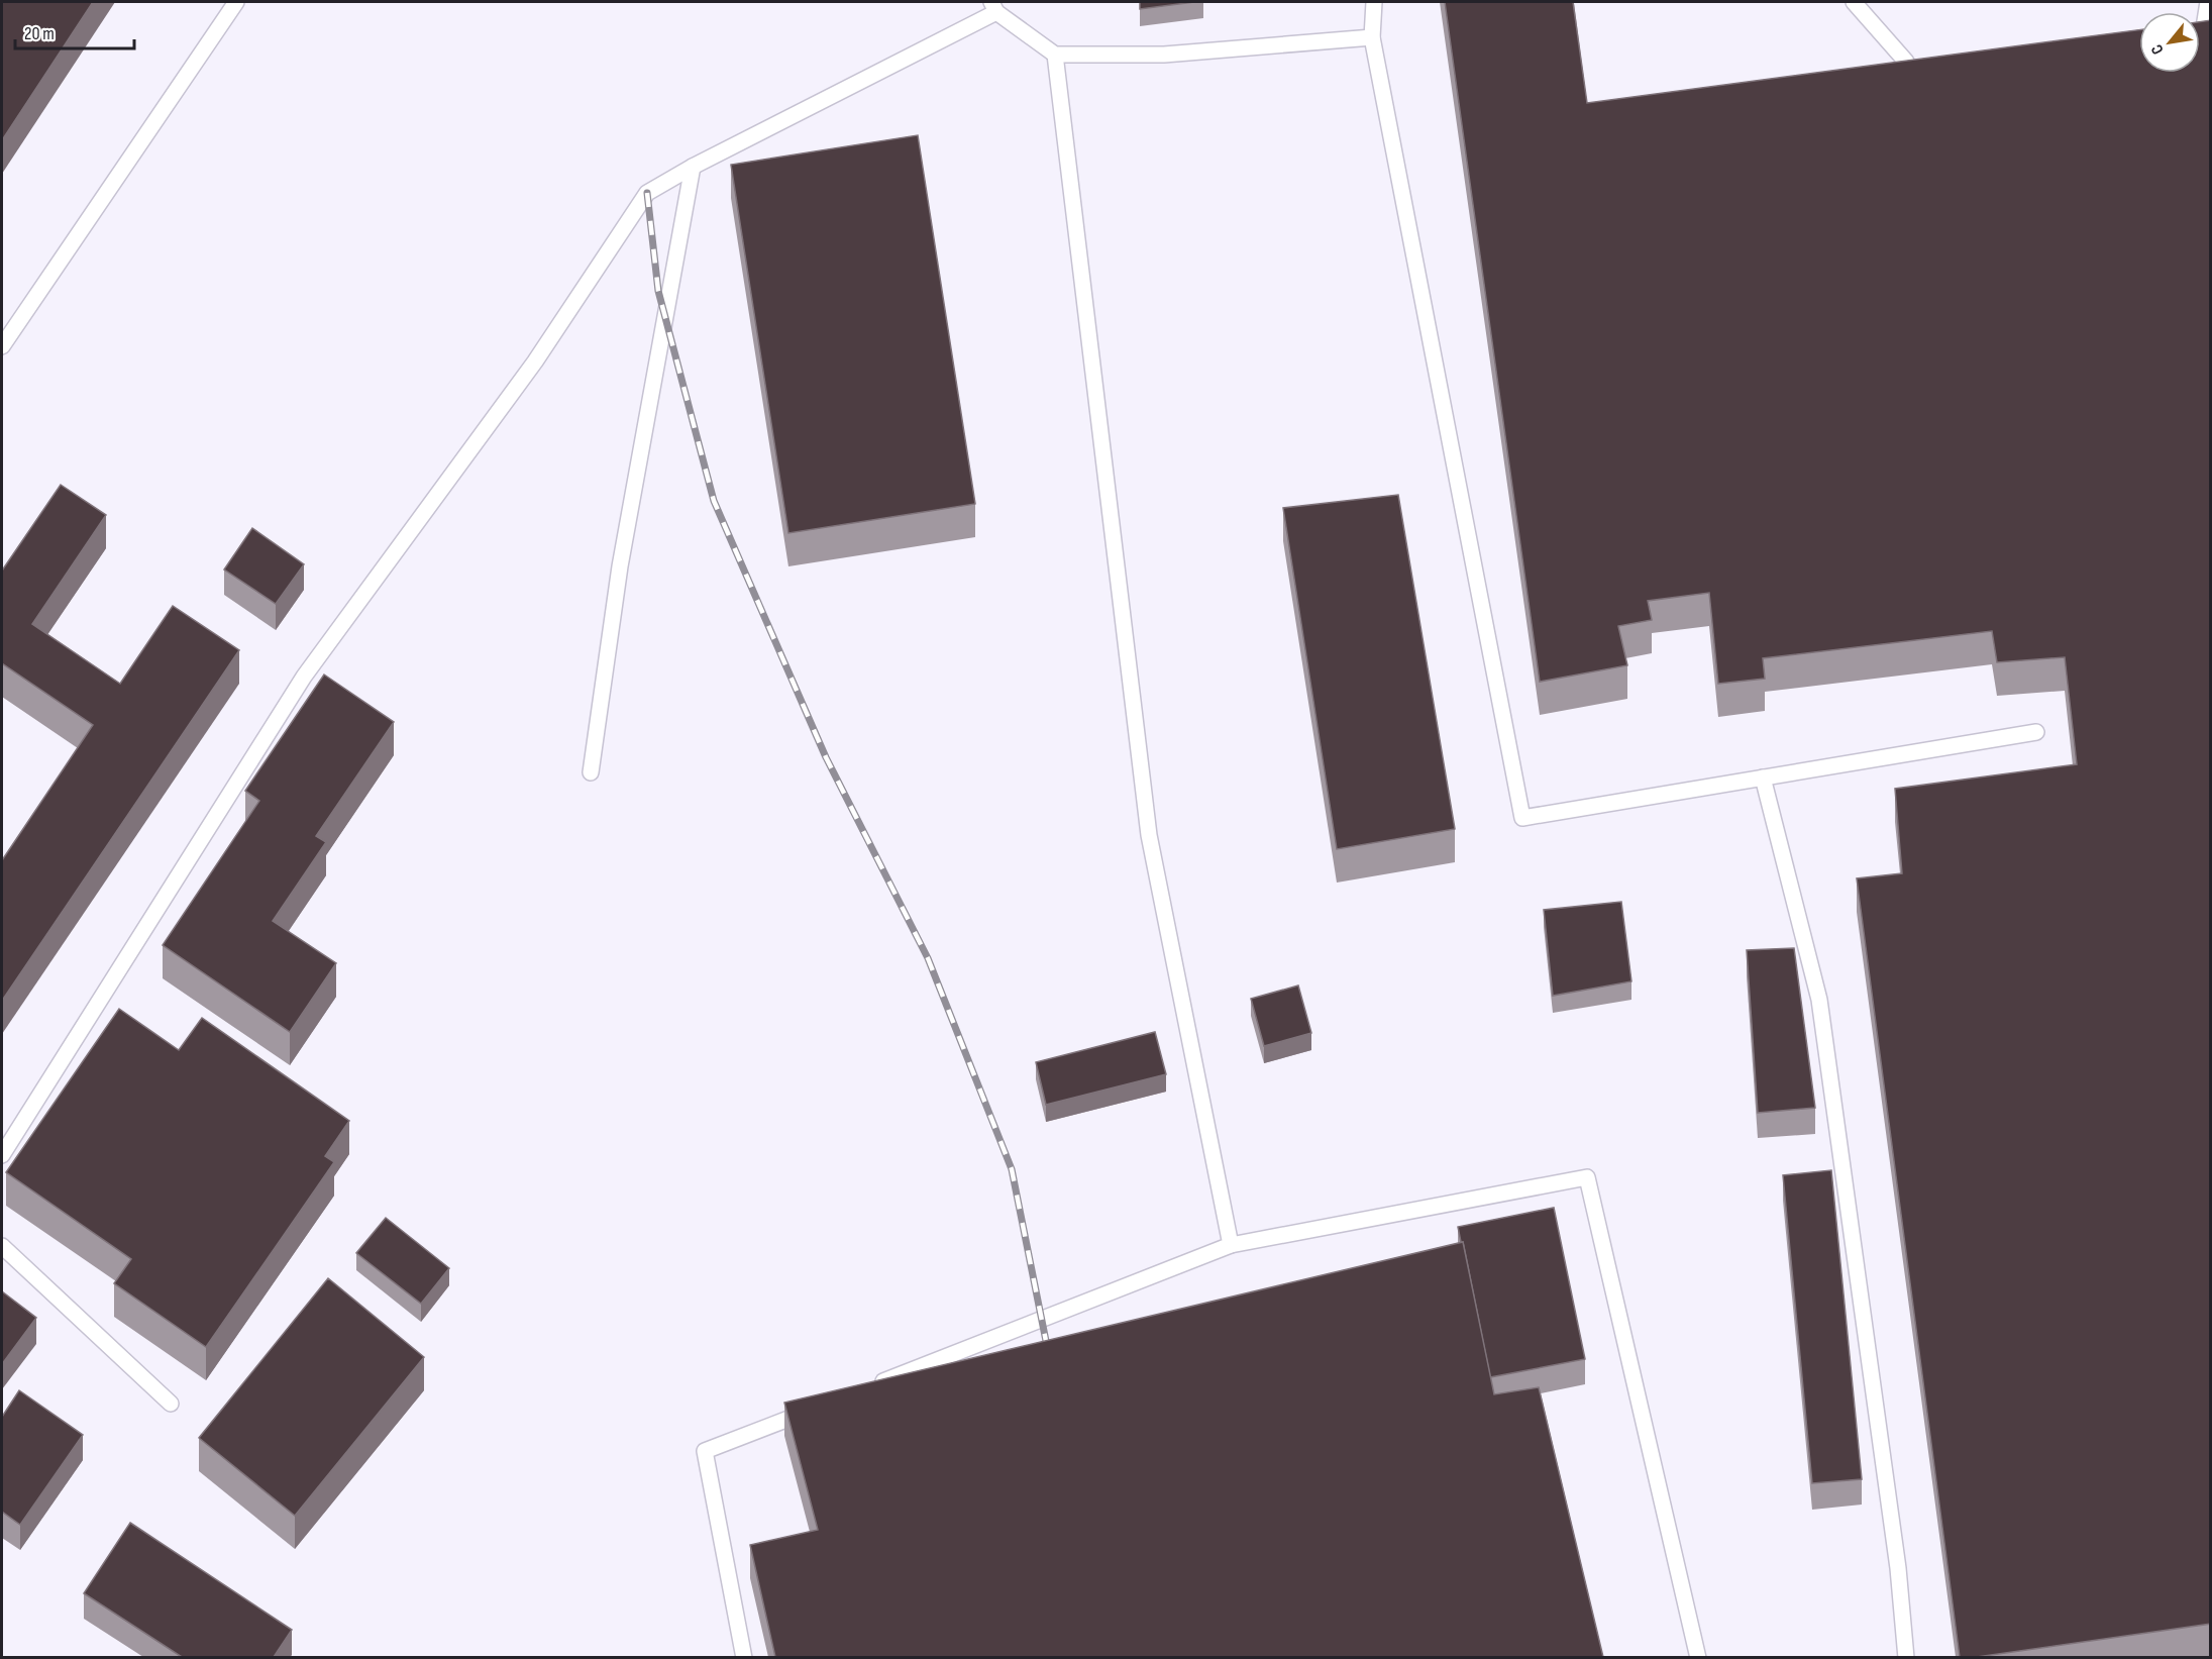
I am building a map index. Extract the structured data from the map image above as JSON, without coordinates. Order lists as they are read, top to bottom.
{
  "scale_bar": "20 m",
  "north": "bottom left"
}
